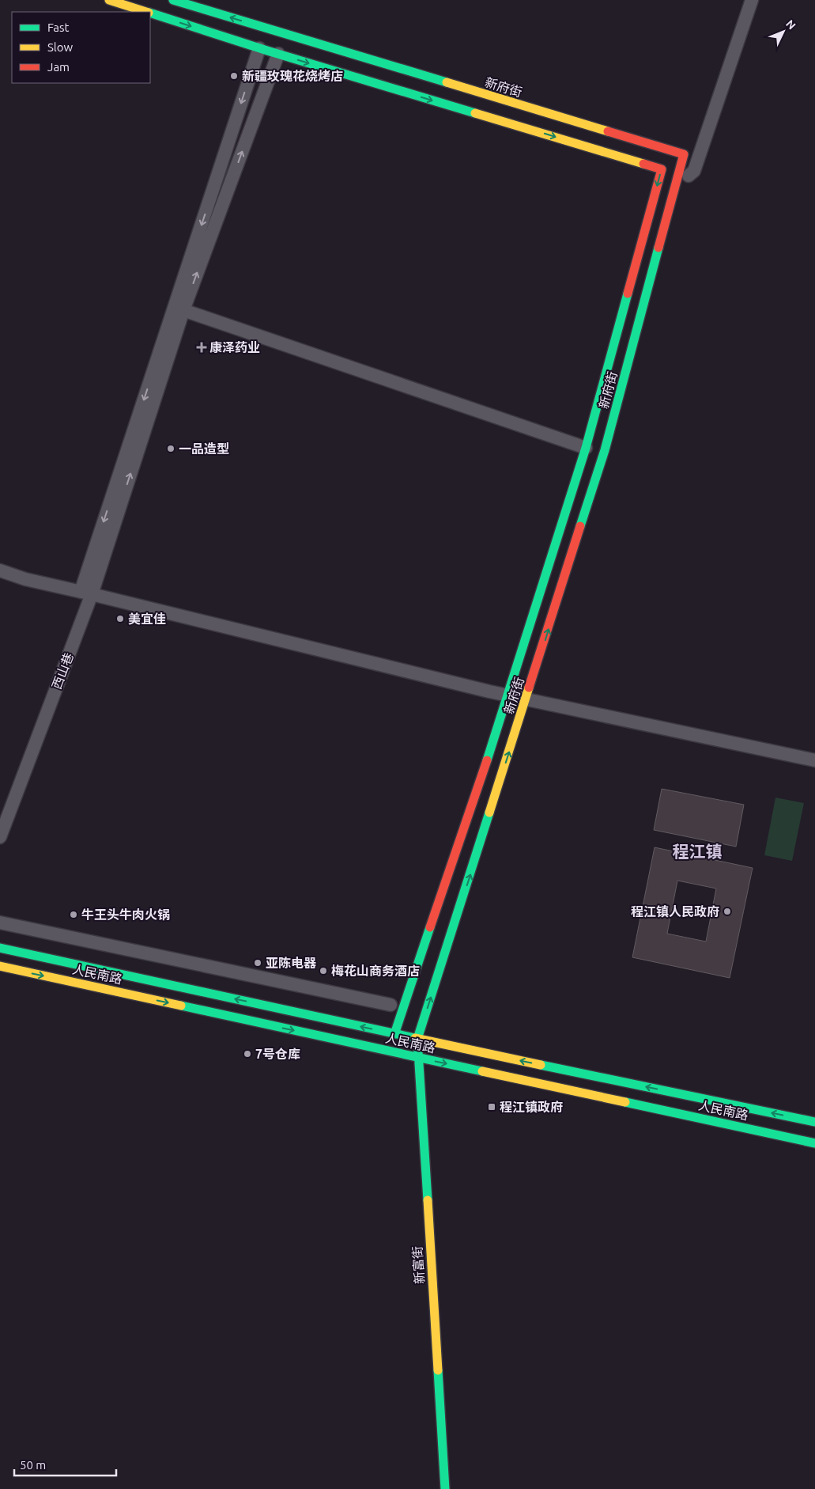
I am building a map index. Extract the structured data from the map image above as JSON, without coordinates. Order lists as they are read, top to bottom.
{
  "streets": {
    "street": [
      "新府街",
      "西山巷",
      "人民南路",
      "新富街"
    ]
  },
  "crossings": [
    ["新府街", "人民南路"],
    ["新府街", "新富街"],
    ["人民南路", "新富街"]
  ],
  "districts": ["程江镇"],
  "places": {
    "other": [
      "新疆玫瑰花烧烤店",
      "一品造型",
      "美宜佳",
      "程江镇人民政府",
      "牛王头牛肉火锅",
      "亚陈电器",
      "梅花山商务酒店",
      "7号仓库"
    ],
    "health": ["康泽药业"],
    "transit": ["程江镇政府"]
  },
  "legend": ["Fast", "Slow", "Jam"],
  "scale_bar": "50 m",
  "north": "top right"
}
